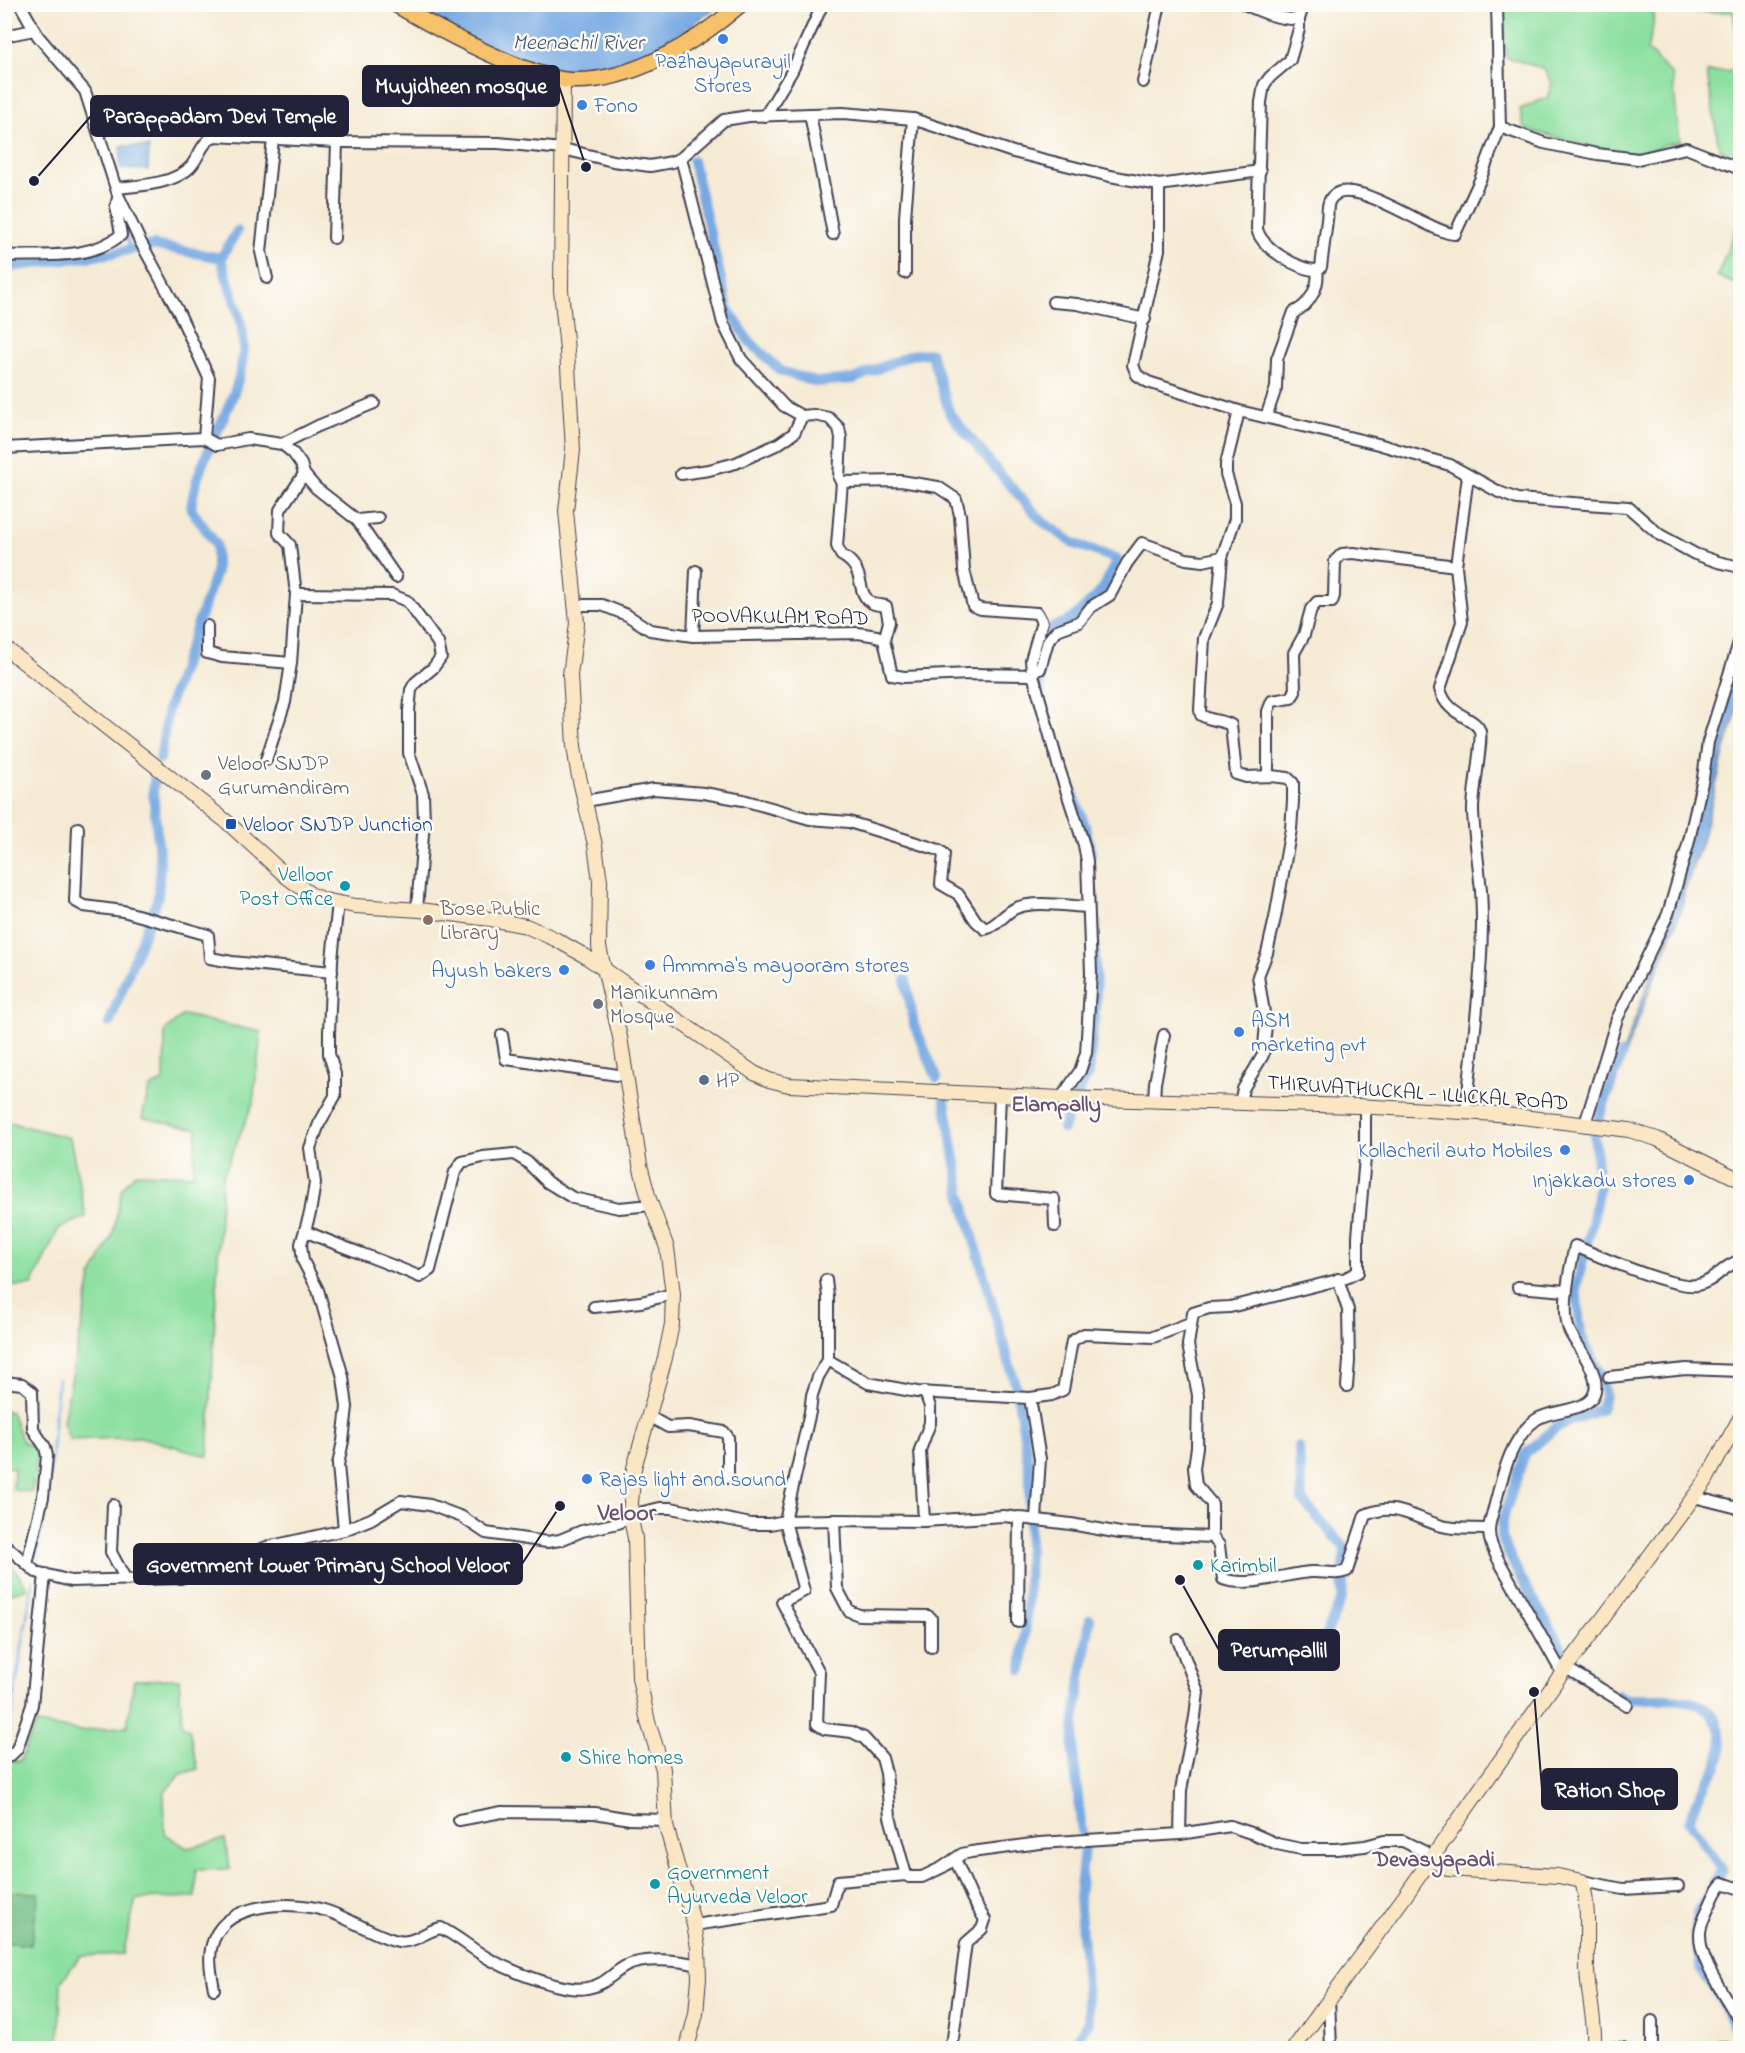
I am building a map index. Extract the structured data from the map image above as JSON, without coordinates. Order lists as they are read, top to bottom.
{
  "streets": {
    "main road": ["THIRUVATHUCKAL - ILLICKAL ROAD"],
    "street": ["POOVAKULAM ROAD"]
  },
  "districts": ["Elampally", "Veloor", "Devasyapadi"],
  "water": ["Meenachil River"],
  "places": {
    "other": [
      "Pazhayapurayil Stores",
      "Fono",
      "Muyidheen mosque",
      "Parappadam Devi Temple",
      "Veloor SNDP Gurumandiram",
      "Velloor Post Office",
      "Bose Public Library",
      "Ammma's mayooram stores",
      "Ayush bakers",
      "Manikunnam Mosque",
      "ASM marketing pvt",
      "HP",
      "Kollacheril auto Mobiles",
      "Injakkadu stores",
      "Rajas light and sound",
      "Government Lower Primary School Veloor",
      "Karimbil",
      "Perumpallil",
      "Ration Shop",
      "Shire homes",
      "Government Ayurveda Veloor"
    ],
    "transit": ["Veloor SNDP Junction"]
  }
}
